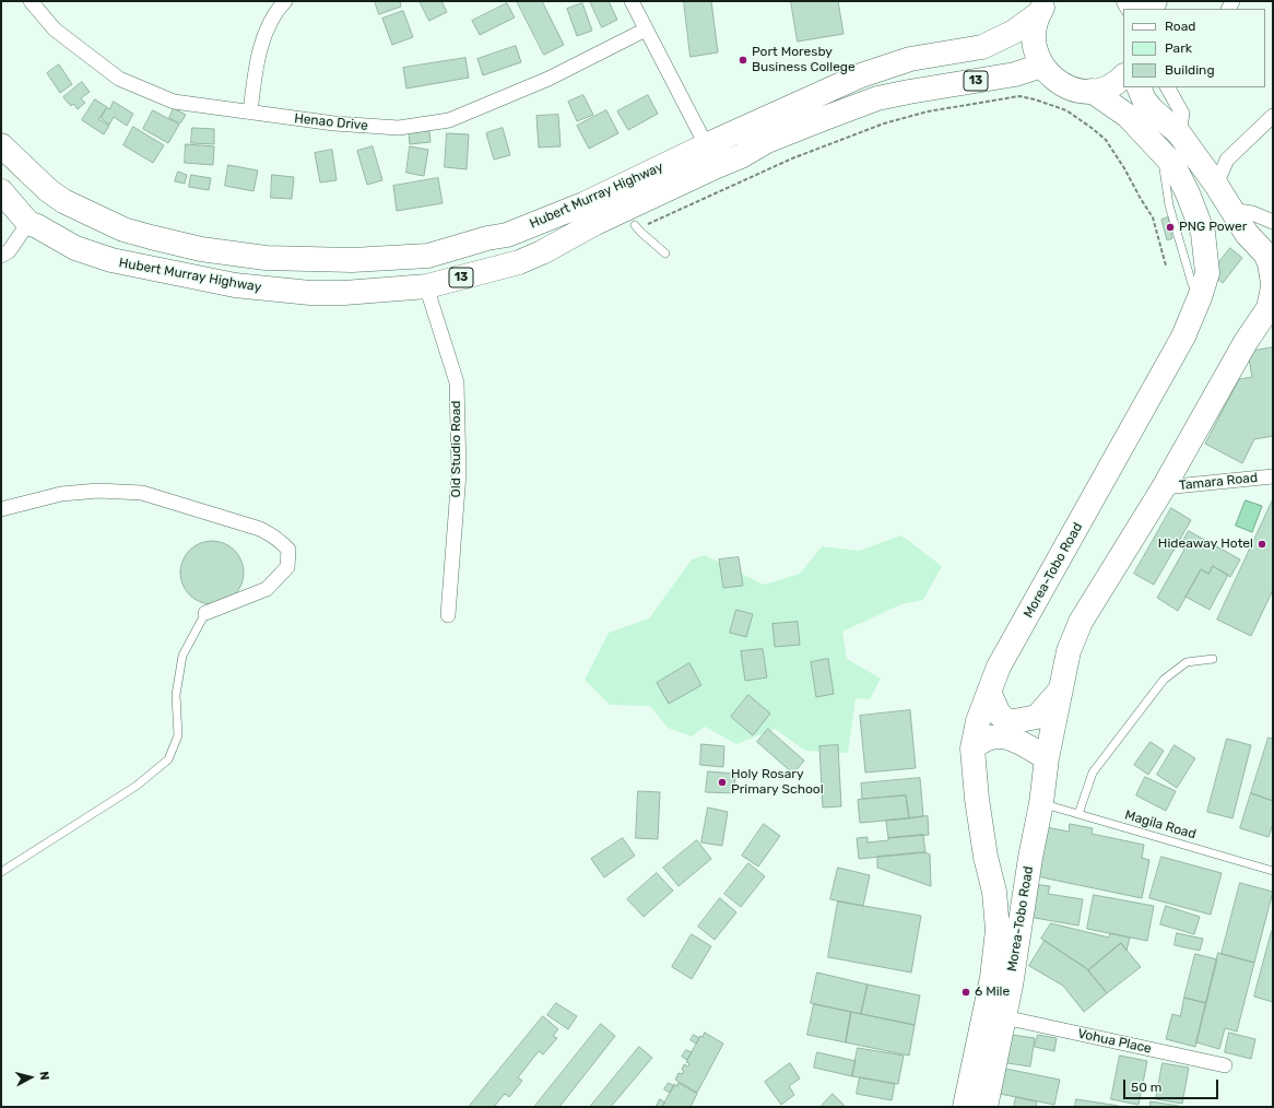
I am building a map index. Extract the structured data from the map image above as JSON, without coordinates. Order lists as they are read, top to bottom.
{
  "streets": {
    "highway": ["13", "Hubert Murray Highway", "Morea-Tobo Road"],
    "street": [
      "Henao Drive",
      "Old Studio Road",
      "Tamara Road",
      "Vohua Place"
    ],
    "lane": ["Magila Road"]
  },
  "crossings": [
    ["Hubert Murray Highway", "Old Studio Road"],
    ["Tamara Road", "Morea-Tobo Road"],
    ["Morea-Tobo Road", "Magila Road"],
    ["Morea-Tobo Road", "Vohua Place"]
  ],
  "places": [
    "Port Moresby Business College",
    "PNG Power",
    "Hideaway Hotel",
    "Holy Rosary Primary School",
    "6 Mile"
  ],
  "legend": ["Road", "Park", "Building"],
  "scale_bar": "50 m",
  "north": "right"
}
